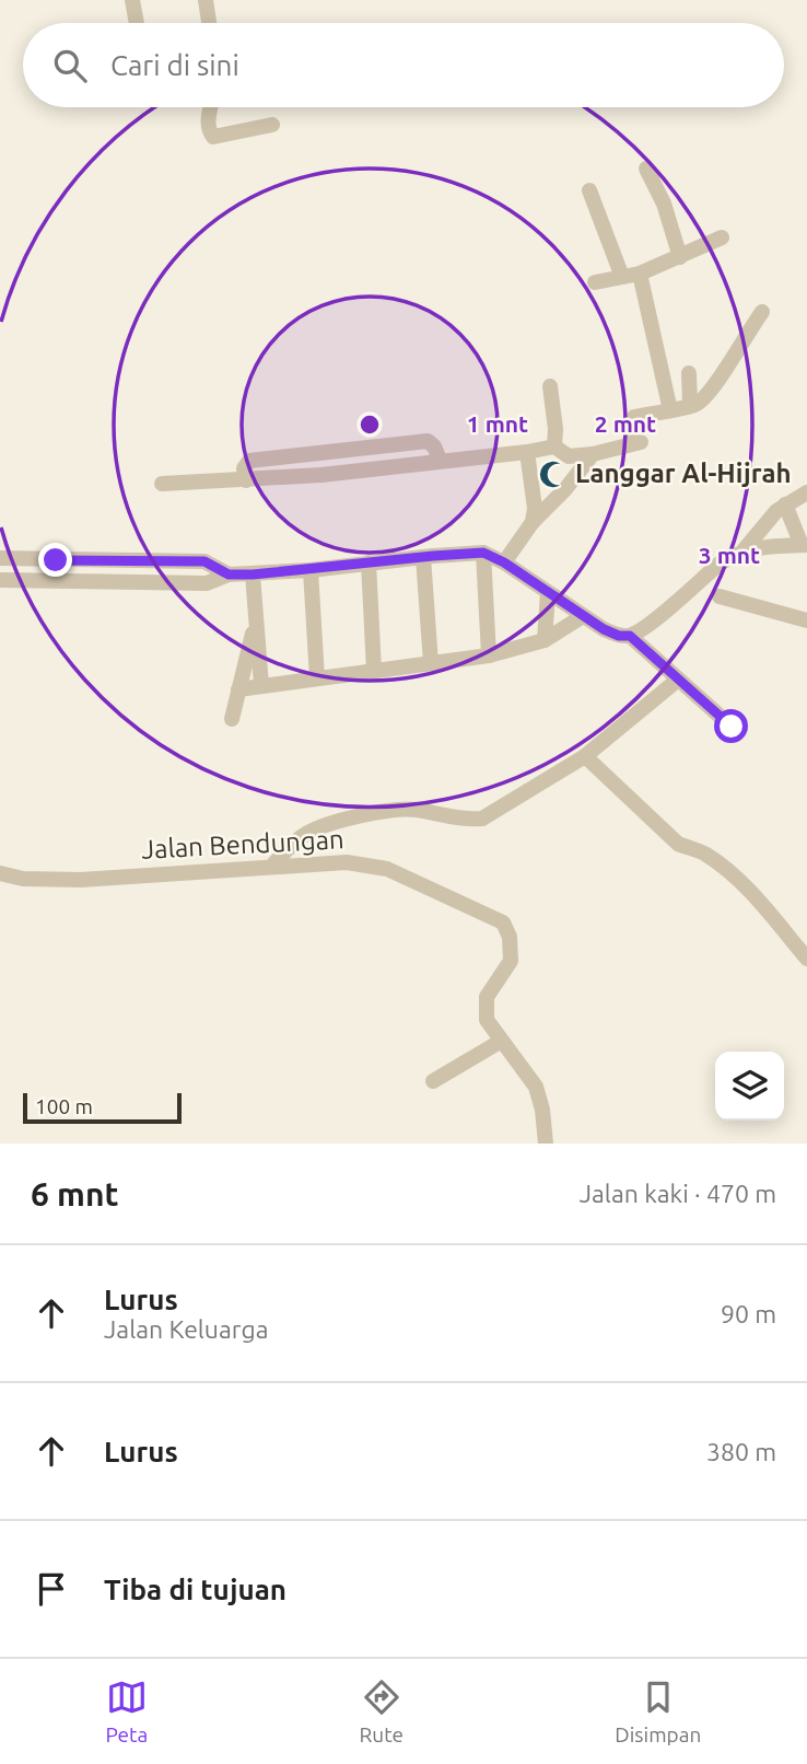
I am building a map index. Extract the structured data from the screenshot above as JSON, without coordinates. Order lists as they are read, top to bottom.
{
  "streets": {
    "street": ["Jalan Bendungan"]
  },
  "places": {
    "mosque": ["Langgar Al-Hijrah"]
  },
  "scale_bar": "100 m",
  "page": {
    "search": "Cari di sini",
    "scale": "100 m",
    "heading": ["6 mnt", "Jalan kaki · 470 m"],
    "list": [
      ["Lurus", "Jalan Keluarga", "90 m"],
      ["Lurus", "380 m"],
      "Tiba di tujuan"
    ],
    "nav": ["Peta", "Rute", "Disimpan"]
  },
  "rings": ["1 mnt", "2 mnt", "3 mnt"]
}
